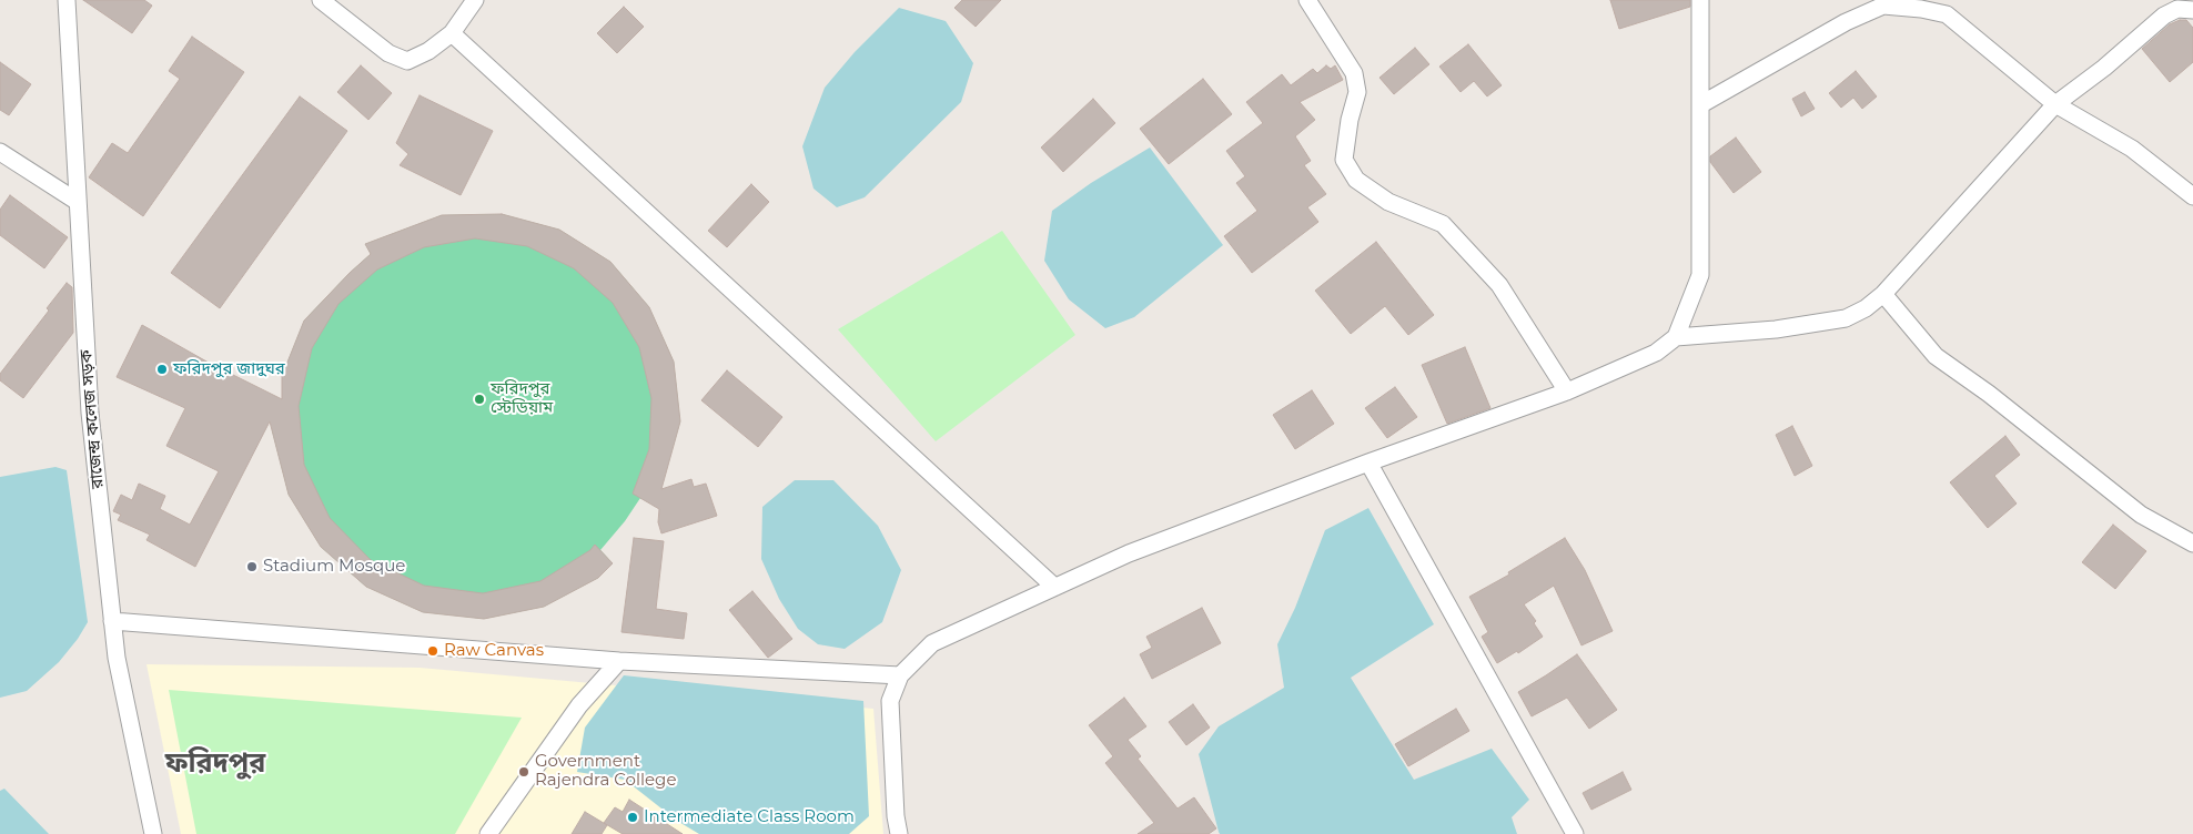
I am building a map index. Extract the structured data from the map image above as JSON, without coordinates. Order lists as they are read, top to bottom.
{
  "streets": {
    "street": ["রাজেন্দ্র কলেজ সড়ক"]
  },
  "districts": ["ফরিদপুর"],
  "places": [
    "ফরিদপুর জাদুঘর",
    "ফরিদপুর স্টেডিয়াম",
    "Stadium Mosque",
    "Raw Canvas",
    "Government Rajendra College",
    "Intermediate Class Room"
  ]
}
